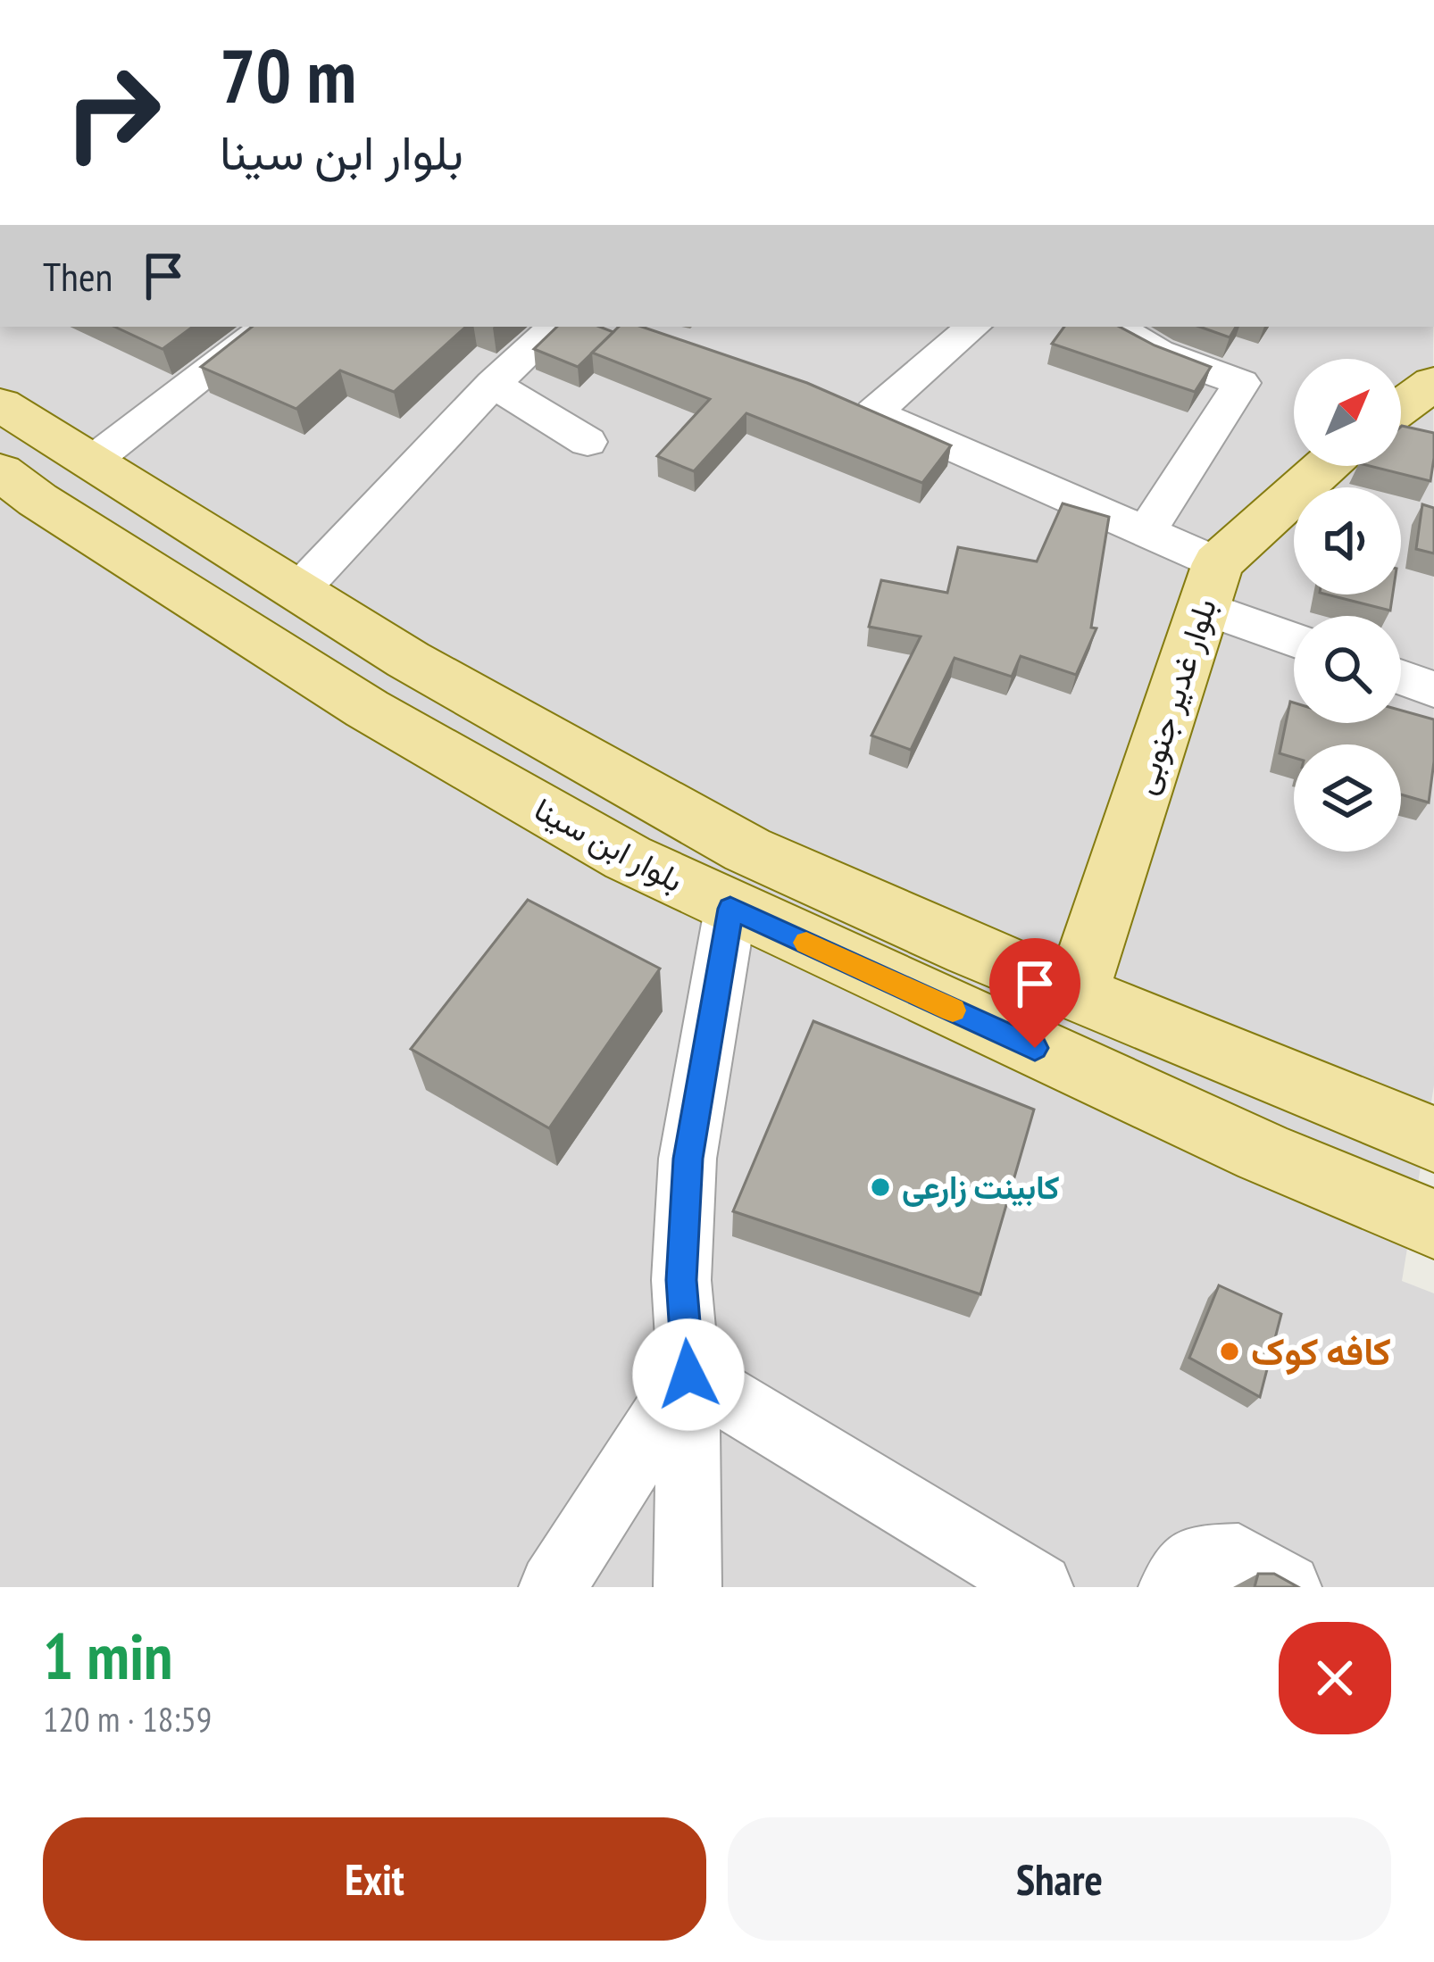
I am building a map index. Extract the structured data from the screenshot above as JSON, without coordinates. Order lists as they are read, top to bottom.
{
  "streets": {
    "main road": ["بلوار غدیر جنوبی", "بلوار ابن سینا"]
  },
  "crossings": [
    ["بلوار غدیر جنوبی", "بلوار ابن سینا"]
  ],
  "places": ["کابینت زارعی", "کافه کوک"],
  "north": "top right",
  "page": {
    "turn": ["70 m", "بلوار ابن سینا"],
    "then": "Then",
    "heading": ["1 min", "120 m · 18:59"],
    "buttons": ["Exit", "Share"]
  }
}
